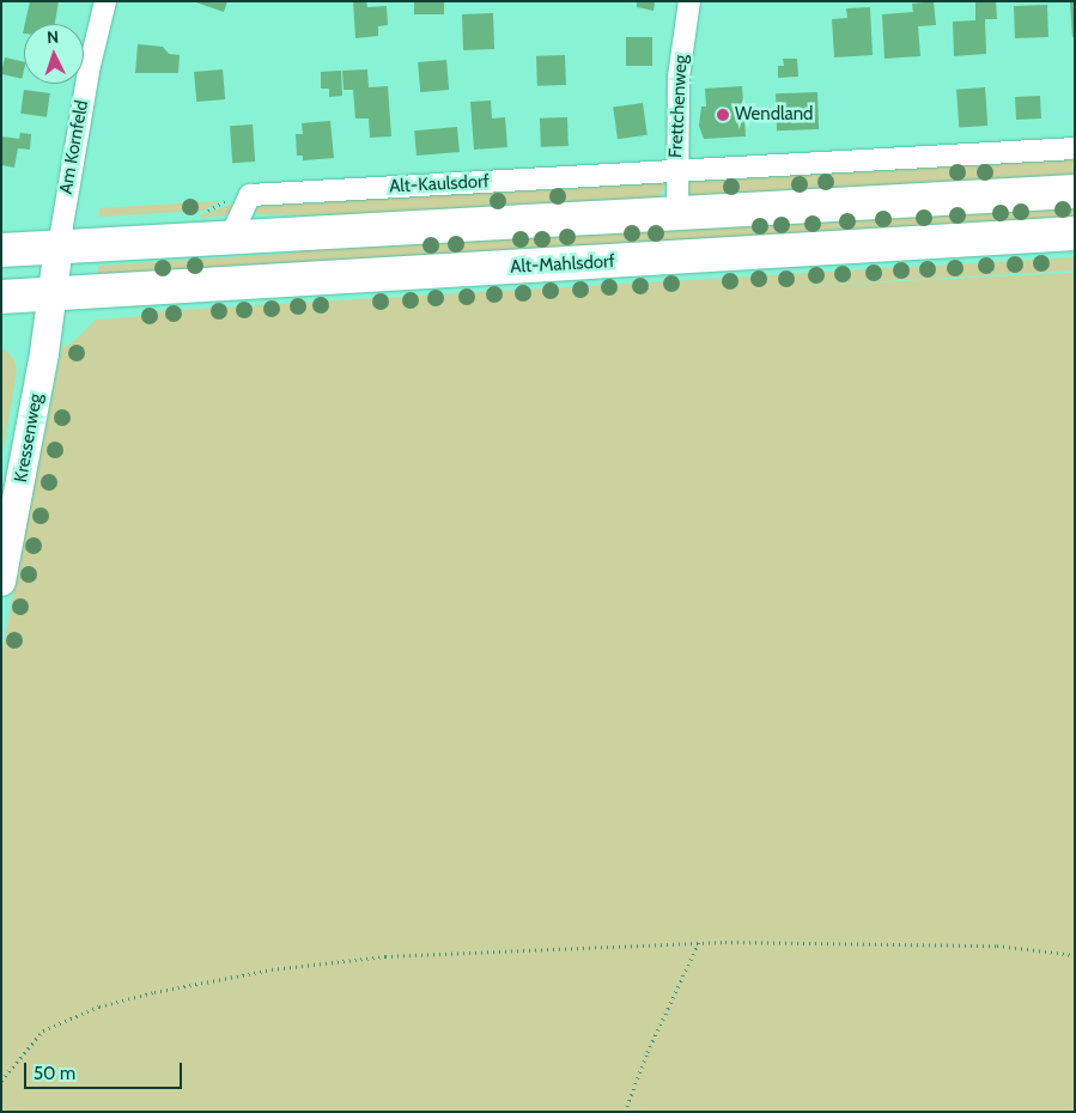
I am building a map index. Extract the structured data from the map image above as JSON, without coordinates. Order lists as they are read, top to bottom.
{
  "streets": {
    "main road": ["Alt-Mahlsdorf"],
    "street": [
      "Frettchenweg",
      "Am Kornfeld",
      "Alt-Kaulsdorf",
      "Kressenweg"
    ]
  },
  "crossings": [
    ["Frettchenweg", "Alt-Kaulsdorf"],
    ["Am Kornfeld", "Alt-Mahlsdorf"],
    ["Am Kornfeld", "Kressenweg"],
    ["Alt-Mahlsdorf", "Kressenweg"]
  ],
  "places": ["Wendland"],
  "scale_bar": "50 m",
  "north": "top"
}
